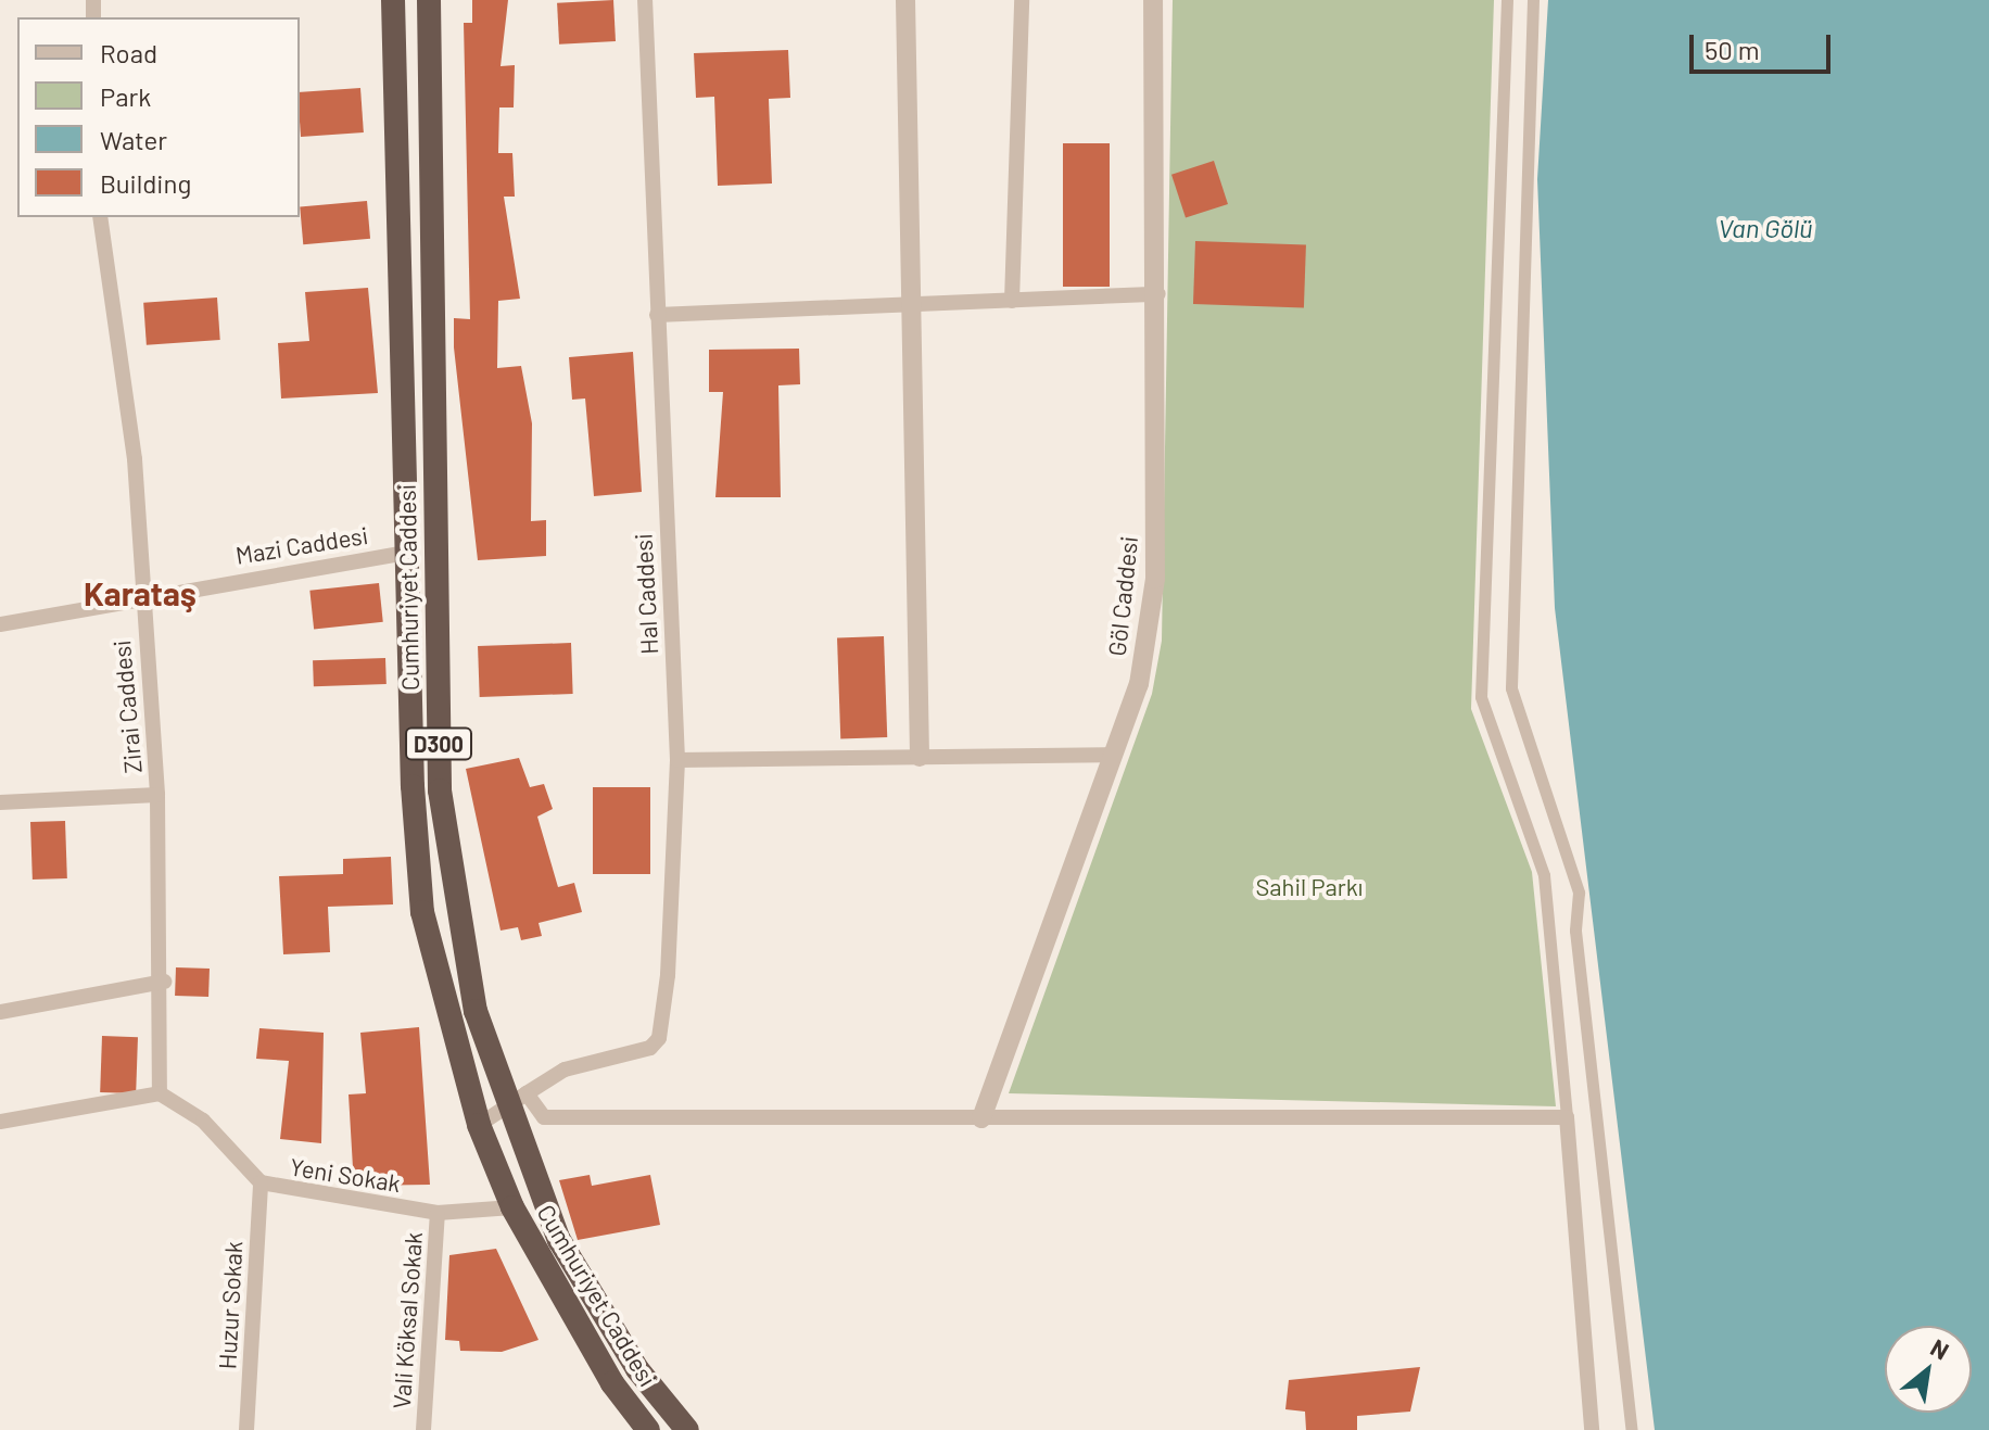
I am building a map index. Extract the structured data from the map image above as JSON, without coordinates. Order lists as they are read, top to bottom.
{
  "streets": {
    "highway": ["Cumhuriyet Caddesi", "D300"],
    "street": [
      "Mazi Caddesi",
      "Hal Caddesi",
      "Göl Caddesi",
      "Zirai Caddesi",
      "Yeni Sokak",
      "Huzur Sokak",
      "Vali Köksal Sokak"
    ]
  },
  "crossings": [
    ["Mazi Caddesi", "Cumhuriyet Caddesi"],
    ["Mazi Caddesi", "Zirai Caddesi"],
    ["Cumhuriyet Caddesi", "Hal Caddesi"],
    ["Cumhuriyet Caddesi", "Yeni Sokak"],
    ["Zirai Caddesi", "Yeni Sokak"],
    ["Yeni Sokak", "Huzur Sokak"],
    ["Yeni Sokak", "Vali Köksal Sokak"]
  ],
  "districts": ["Karataş"],
  "water": ["Van Gölü"],
  "parks": ["Sahil Parkı"],
  "legend": [
    "Road",
    "Park",
    "Water",
    "Building"
  ],
  "scale_bar": "50 m",
  "north": "top right"
}
